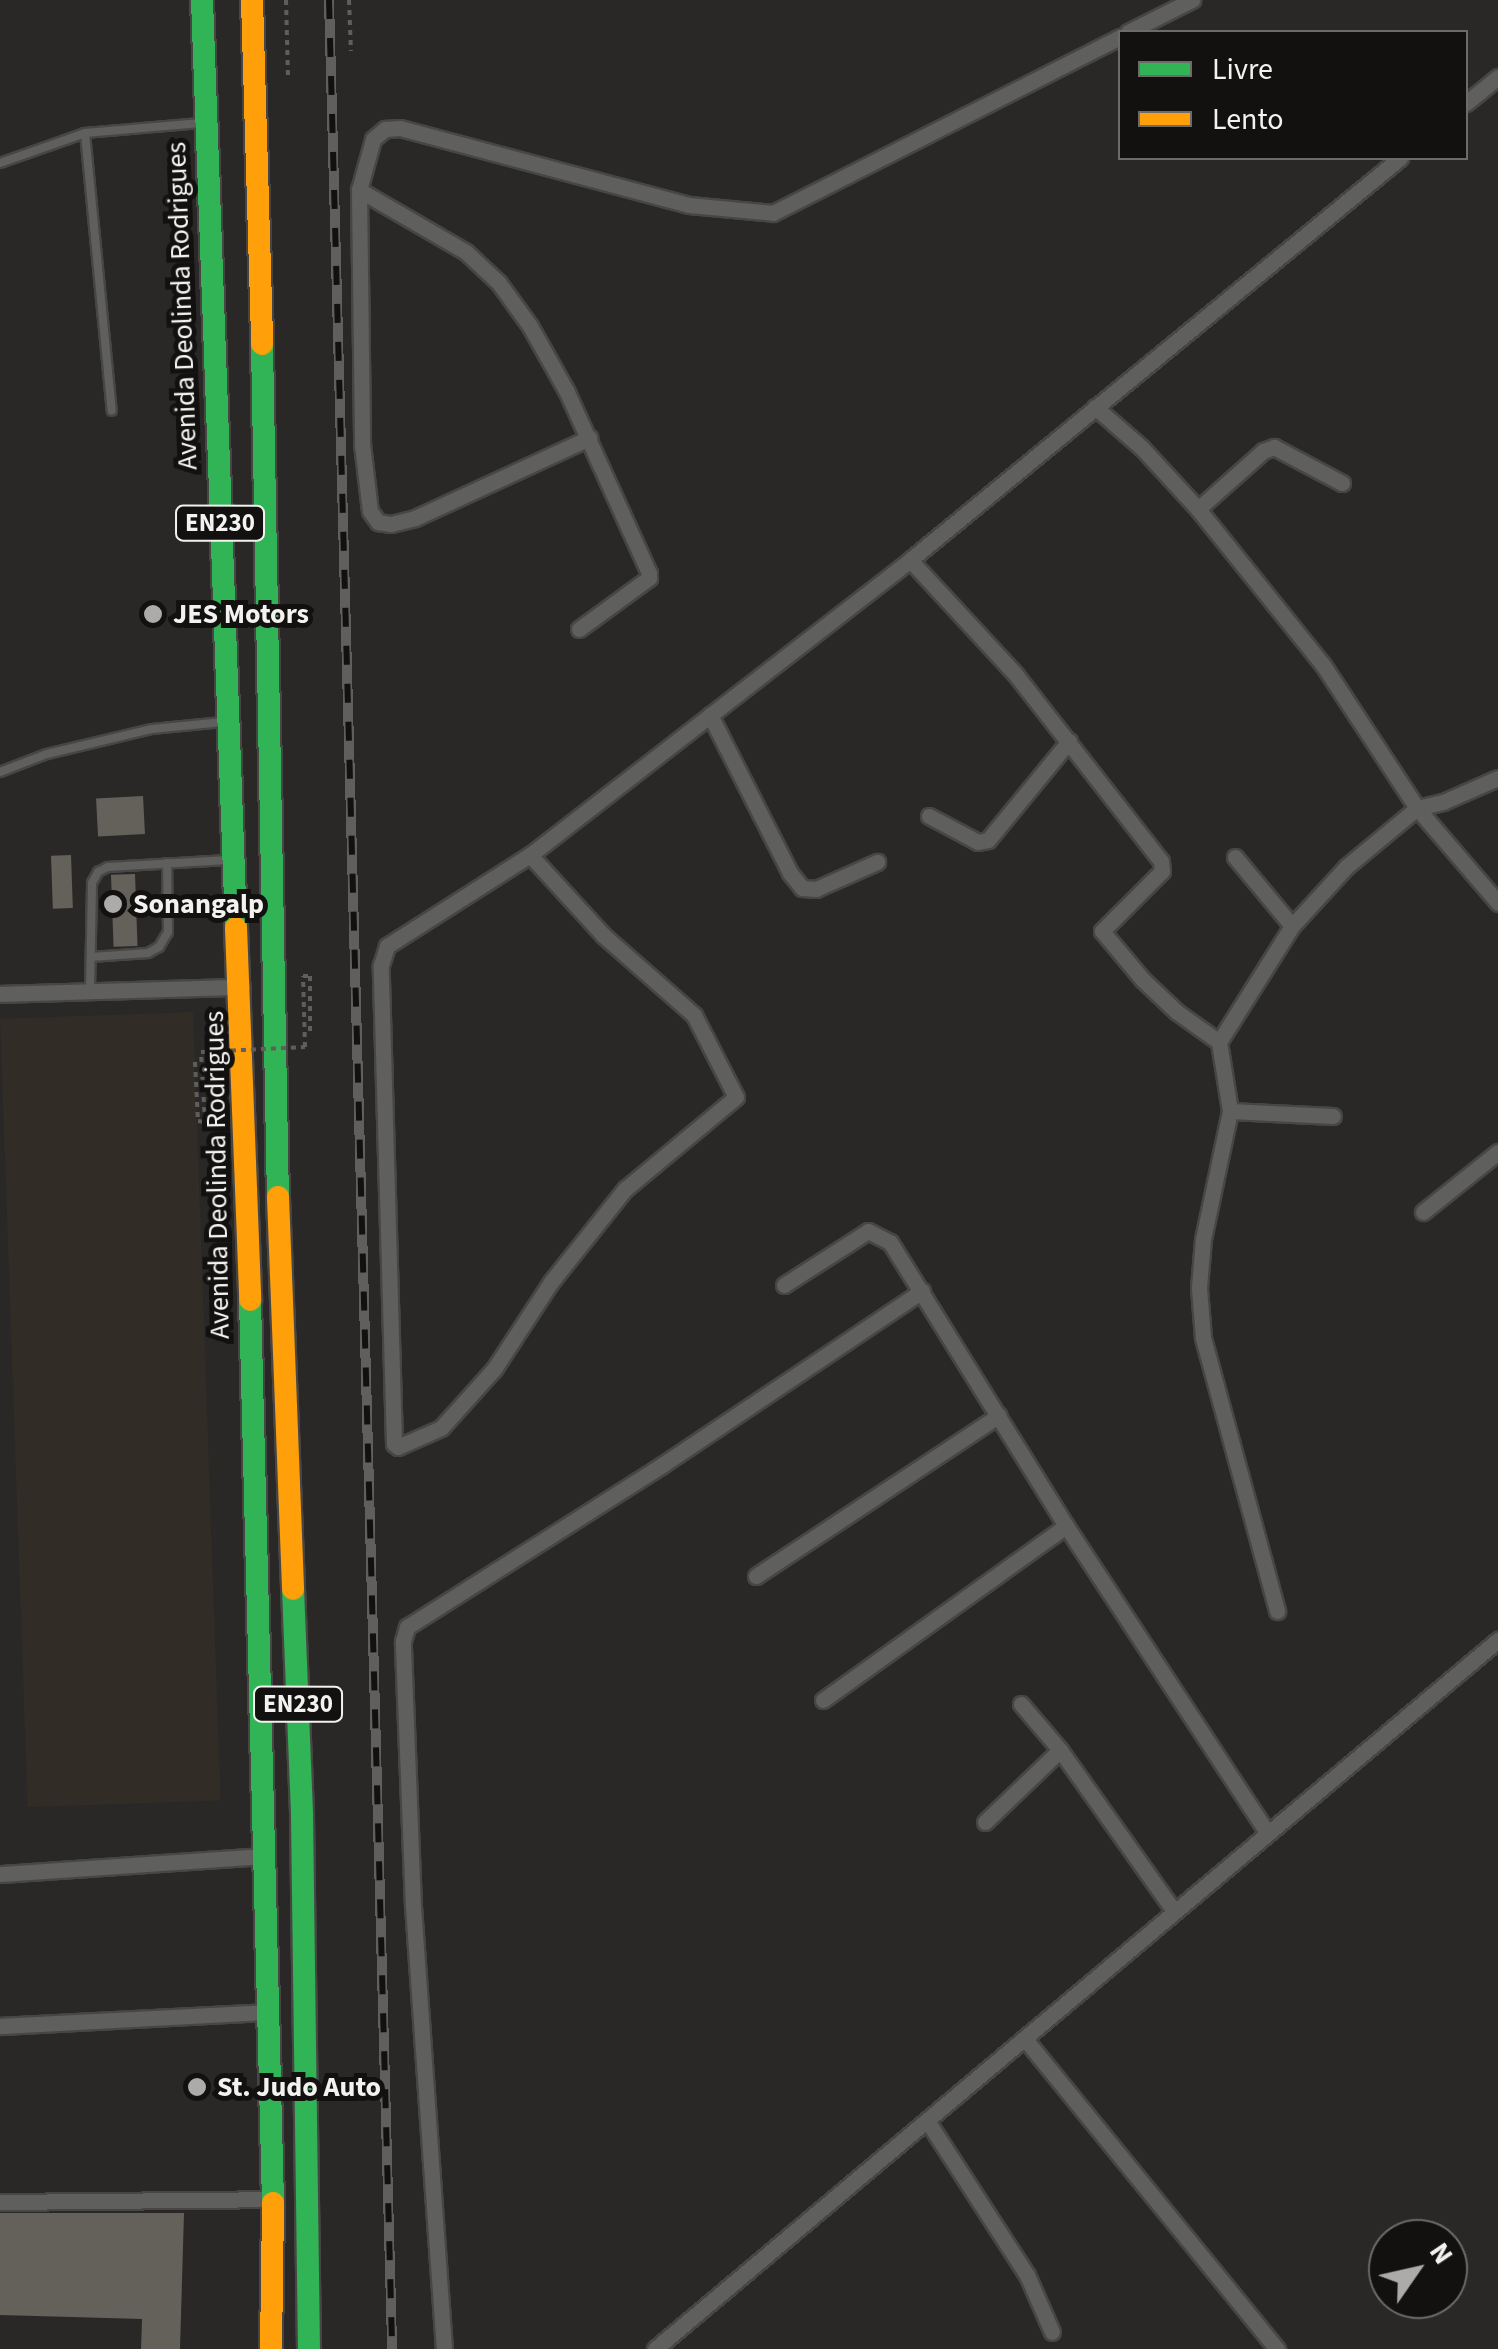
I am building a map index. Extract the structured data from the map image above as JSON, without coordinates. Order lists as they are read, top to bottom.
{
  "streets": {
    "highway": ["Avenida Deolinda Rodrigues", "EN230"]
  },
  "places": ["JES Motors", "Sonangalp", "St. Judo Auto"],
  "legend": ["Livre", "Lento"],
  "north": "top right"
}
